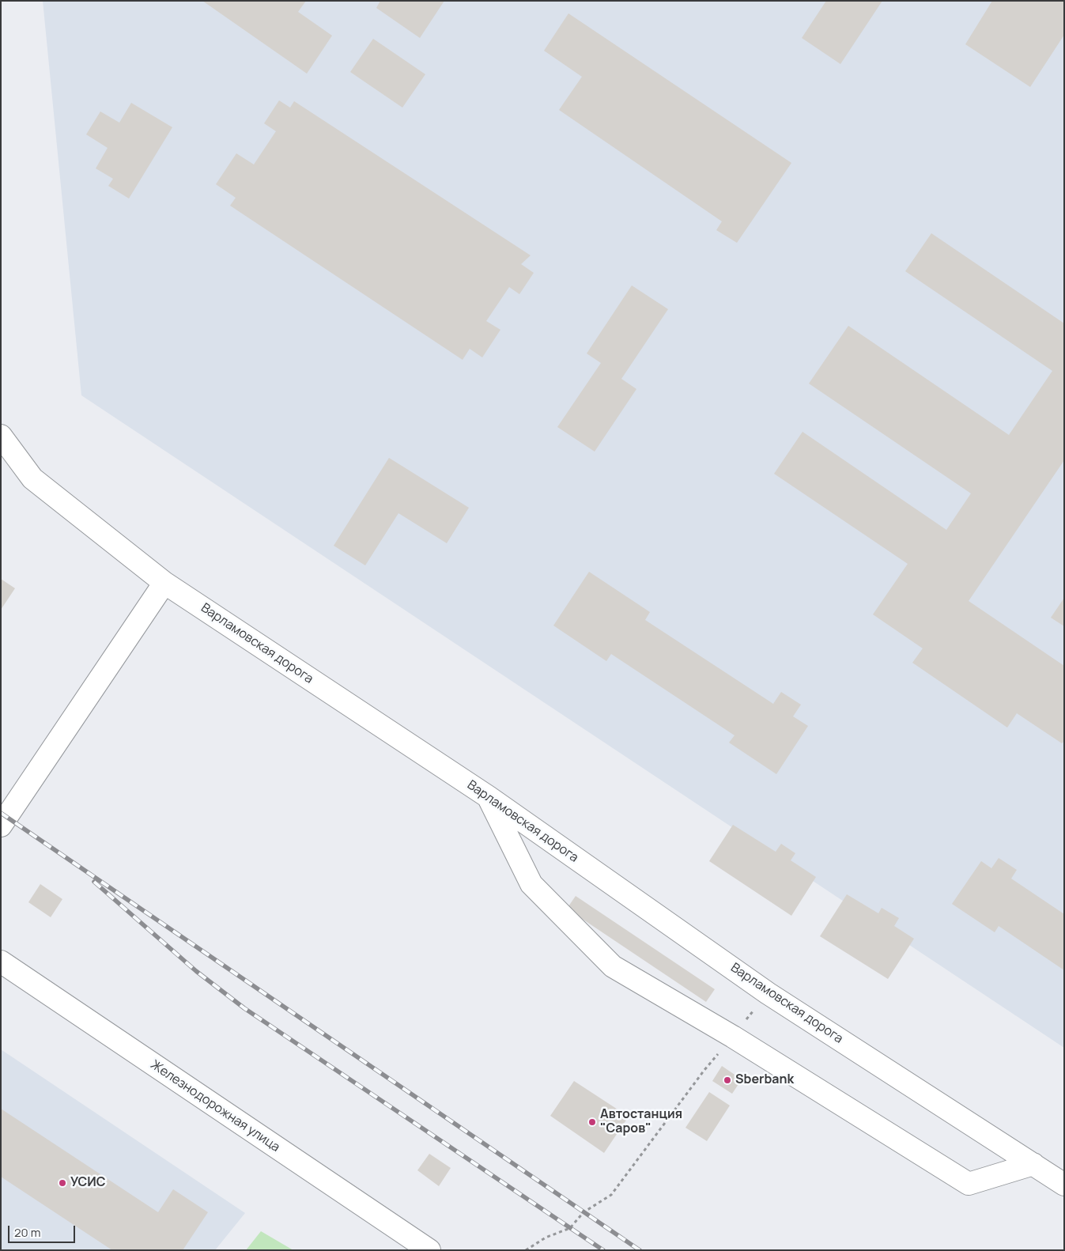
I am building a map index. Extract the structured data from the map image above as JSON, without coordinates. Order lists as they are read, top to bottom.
{
  "streets": {
    "street": ["Варламовская дорога", "Железнодорожная улица"]
  },
  "places": ["Sberbank", "Автостанция \"Саров\"", "УСИС"],
  "scale_bar": "20 m"
}
